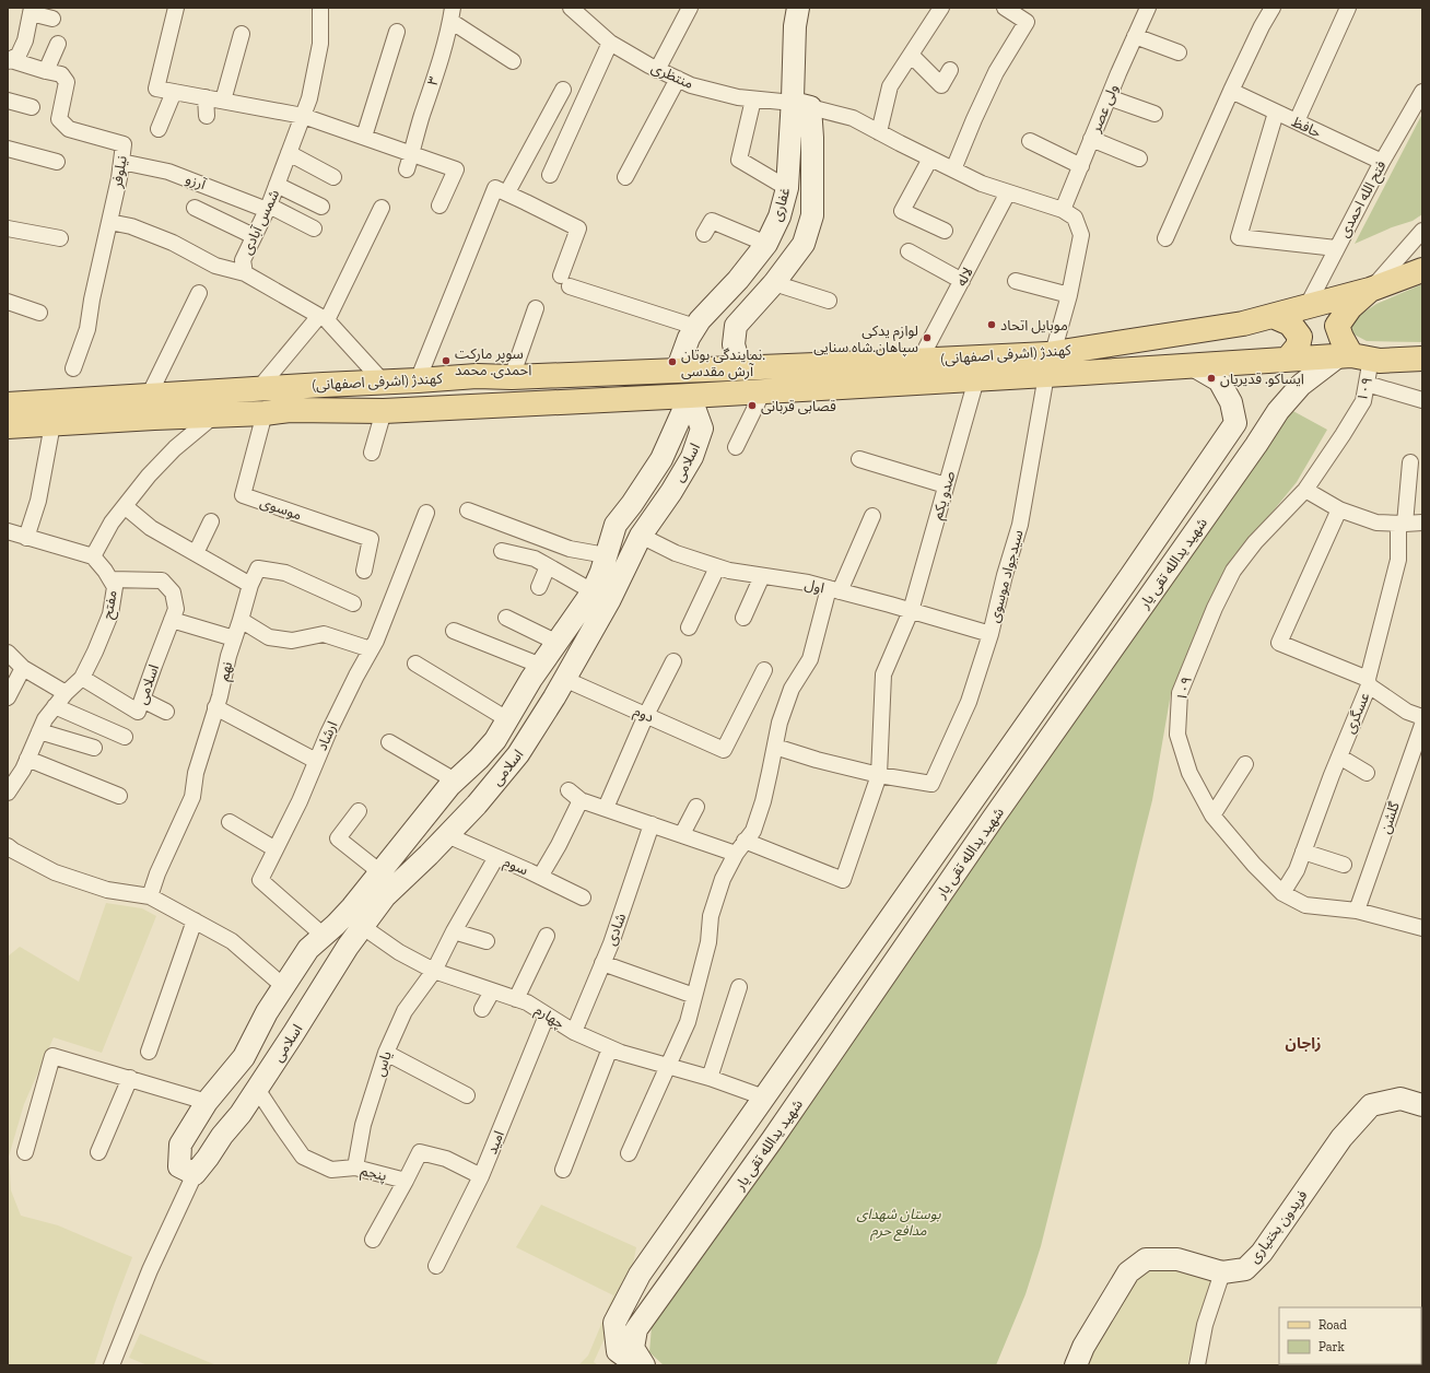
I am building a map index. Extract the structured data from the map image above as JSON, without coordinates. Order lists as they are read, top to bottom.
{
  "streets": {
    "main road": ["کهندژ (اشرفی اصفهانی)"],
    "street": [
      "منتظری",
      "۳",
      "ولی عصر",
      "حافظ",
      "نیلوفر",
      "آرزو",
      "فتح الله احمدی",
      "غفاری",
      "شمس آبادی",
      "لاله",
      "۱۰۹",
      "اسلامی",
      "صدو یکم",
      "موسوی",
      "شهید یدالله تقی یار",
      "سیدجواد موسوی",
      "اول",
      "مفتح",
      "نهم",
      "عسگری",
      "دوم",
      "ارشاد",
      "گلشن",
      "سوم",
      "شادی",
      "چهارم",
      "یاس",
      "امید",
      "پنجم",
      "فریدون بختیاری"
    ]
  },
  "crossings": [
    ["منتظری", "ولی عصر"],
    ["منتظری", "غفاری"],
    ["منتظری", "لاله"],
    ["حافظ", "فتح الله احمدی"],
    ["نیلوفر", "آرزو"],
    ["آرزو", "شمس آبادی"],
    ["فتح الله احمدی", "کهندژ (اشرفی اصفهانی)"],
    ["غفاری", "کهندژ (اشرفی اصفهانی)"],
    ["شمس آبادی", "کهندژ (اشرفی اصفهانی)"],
    ["لاله", "کهندژ (اشرفی اصفهانی)"],
    ["کهندژ (اشرفی اصفهانی)", "۱۰۹"],
    ["کهندژ (اشرفی اصفهانی)", "اسلامی"],
    ["کهندژ (اشرفی اصفهانی)", "صدو یکم"],
    ["کهندژ (اشرفی اصفهانی)", "موسوی"],
    ["کهندژ (اشرفی اصفهانی)", "شهید یدالله تقی یار"],
    ["کهندژ (اشرفی اصفهانی)", "سیدجواد موسوی"],
    ["۱۰۹", "شهید یدالله تقی یار"],
    ["۱۰۹", "عسگری"],
    ["۱۰۹", "گلشن"],
    ["اسلامی", "اول"],
    ["اسلامی", "مفتح"],
    ["اسلامی", "دوم"],
    ["اسلامی", "ارشاد"],
    ["اسلامی", "سوم"],
    ["اسلامی", "چهارم"],
    ["اسلامی", "پنجم"],
    ["صدو یکم", "سیدجواد موسوی"],
    ["صدو یکم", "اول"],
    ["شهید یدالله تقی یار", "چهارم"],
    ["سیدجواد موسوی", "اول"],
    ["سوم", "یاس"],
    ["شادی", "چهارم"],
    ["چهارم", "یاس"],
    ["چهارم", "امید"],
    ["یاس", "پنجم"],
    ["امید", "پنجم"]
  ],
  "districts": ["زاجان"],
  "parks": ["بوستان شهدای مدافع حرم"],
  "places": [
    "موبایل اتحاد",
    "لوازم یدکی سپاهان.شاه سنایی",
    "سوپر مارکت احمدی. محمد",
    "نمایندگی بوتان. آرش مقدسی",
    "ایساکو. قدیریان",
    "قصابی قربانی"
  ],
  "legend": ["Road", "Park"]
}
